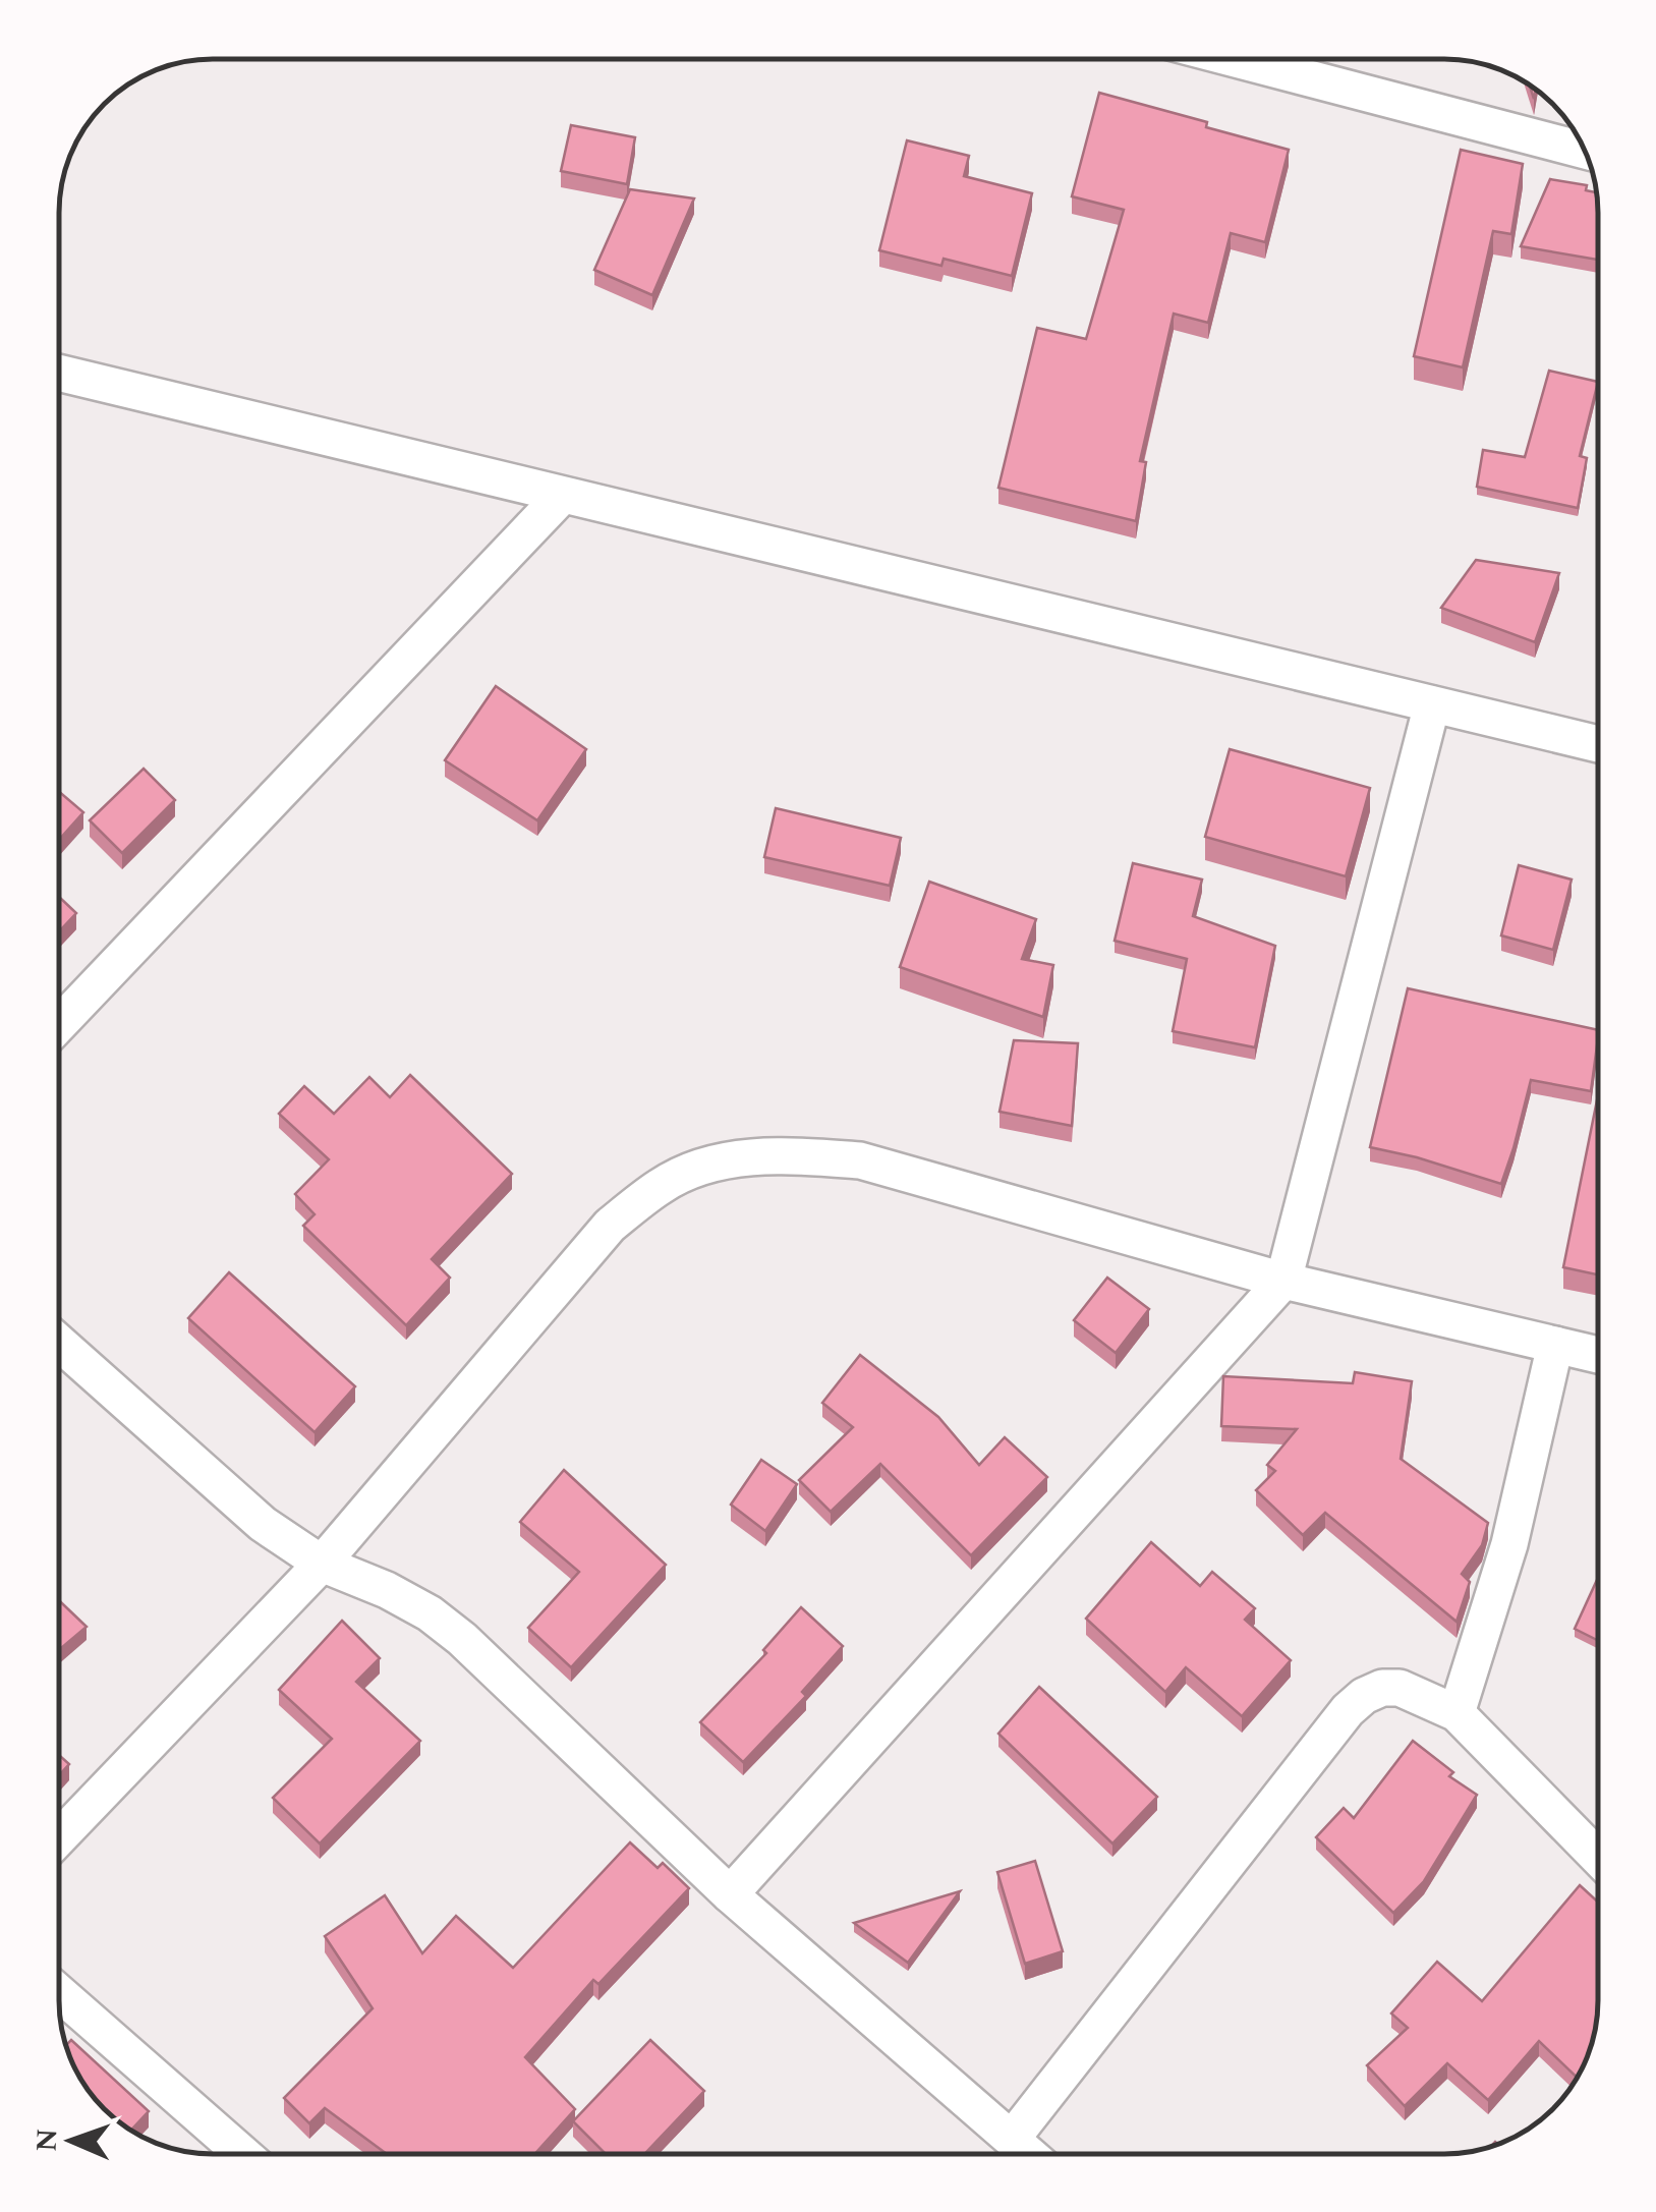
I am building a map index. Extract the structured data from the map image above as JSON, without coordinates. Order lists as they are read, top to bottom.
{
  "north": "left"
}
